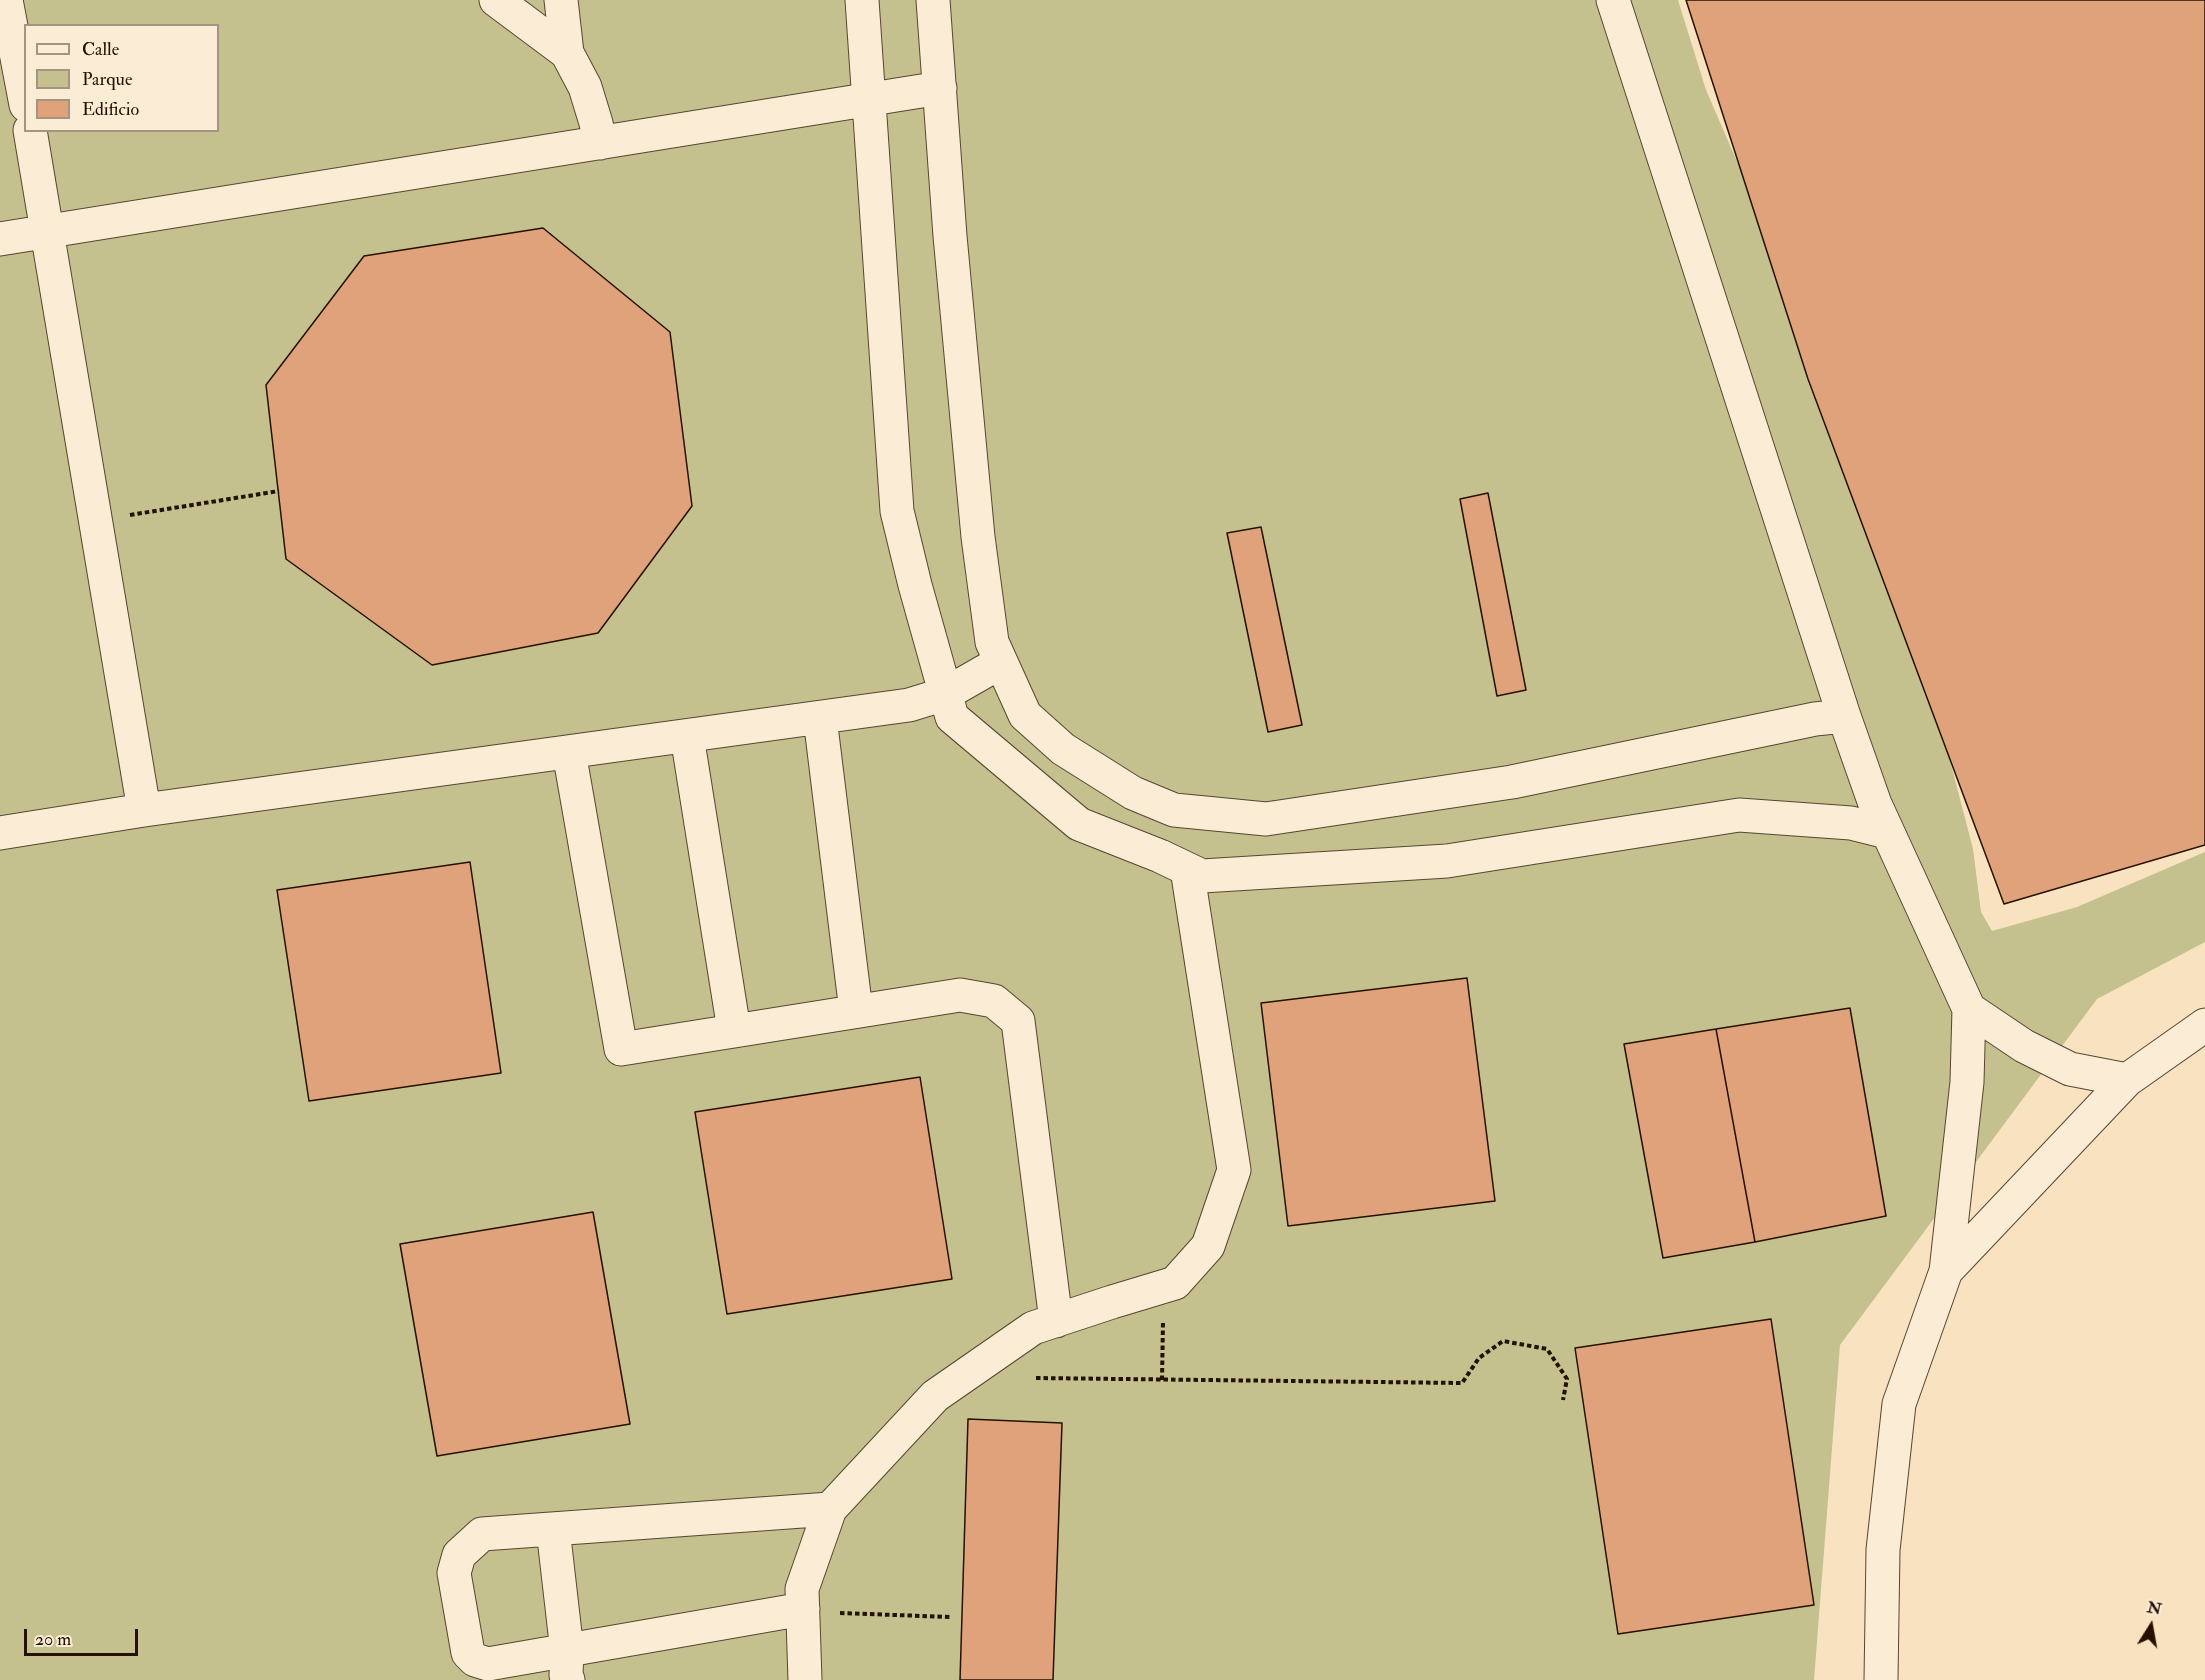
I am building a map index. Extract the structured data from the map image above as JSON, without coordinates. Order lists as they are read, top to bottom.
{
  "legend": ["Calle", "Parque", "Edificio"],
  "scale_bar": "20 m",
  "north": "top"
}
